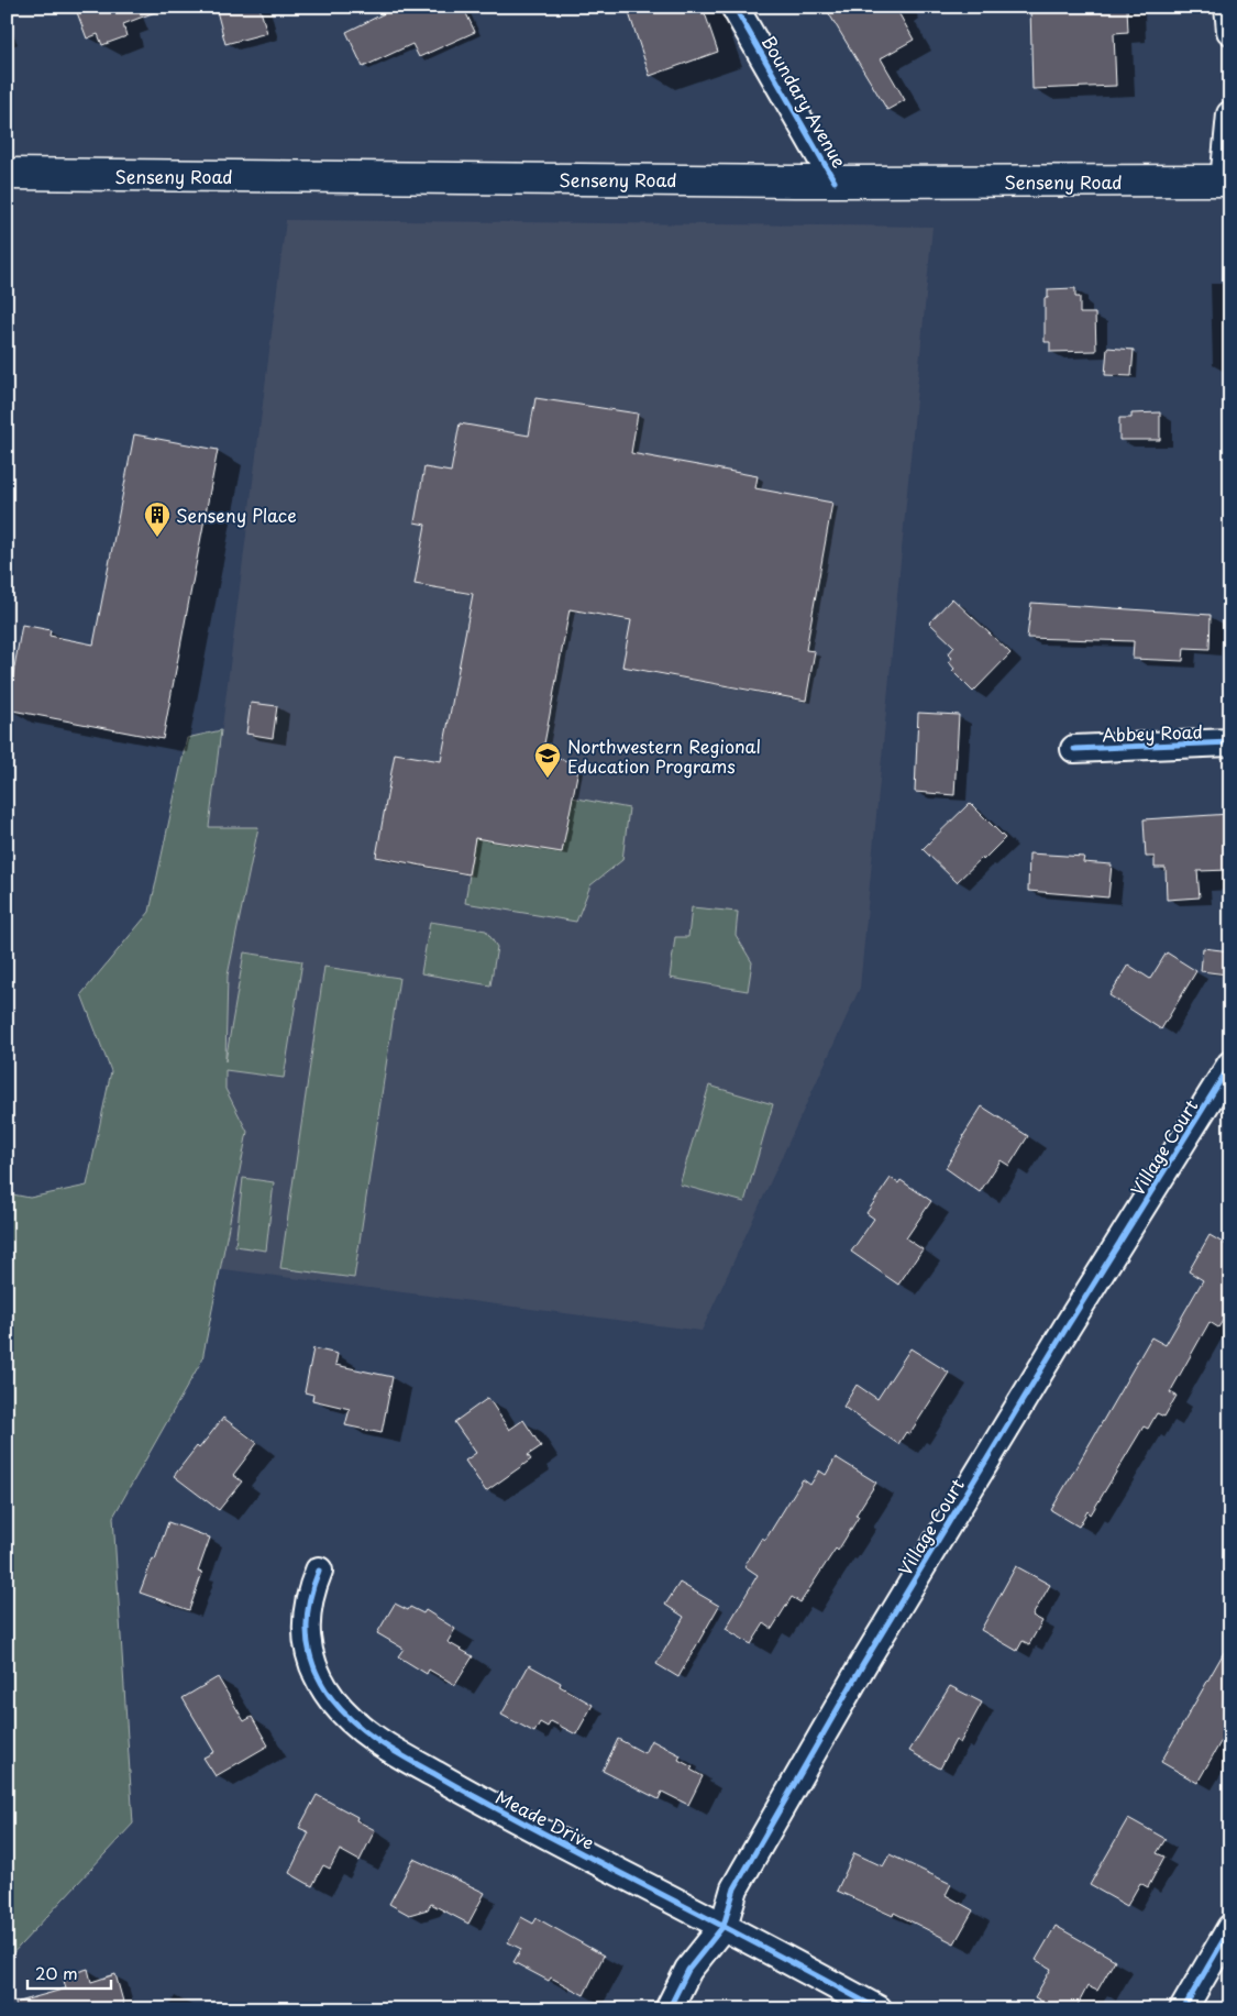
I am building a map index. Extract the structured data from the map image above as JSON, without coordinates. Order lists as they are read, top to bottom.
{
  "streets": {
    "main road": ["Senseny Road"],
    "street": [
      "Boundary Avenue",
      "Abbey Road",
      "Village Court",
      "Meade Drive"
    ]
  },
  "crossings": [
    ["Boundary Avenue", "Senseny Road"],
    ["Village Court", "Meade Drive"]
  ],
  "places": {
    "building": ["Senseny Place"],
    "school or university": ["Northwestern Regional Education Programs"]
  },
  "scale_bar": "20 m"
}
